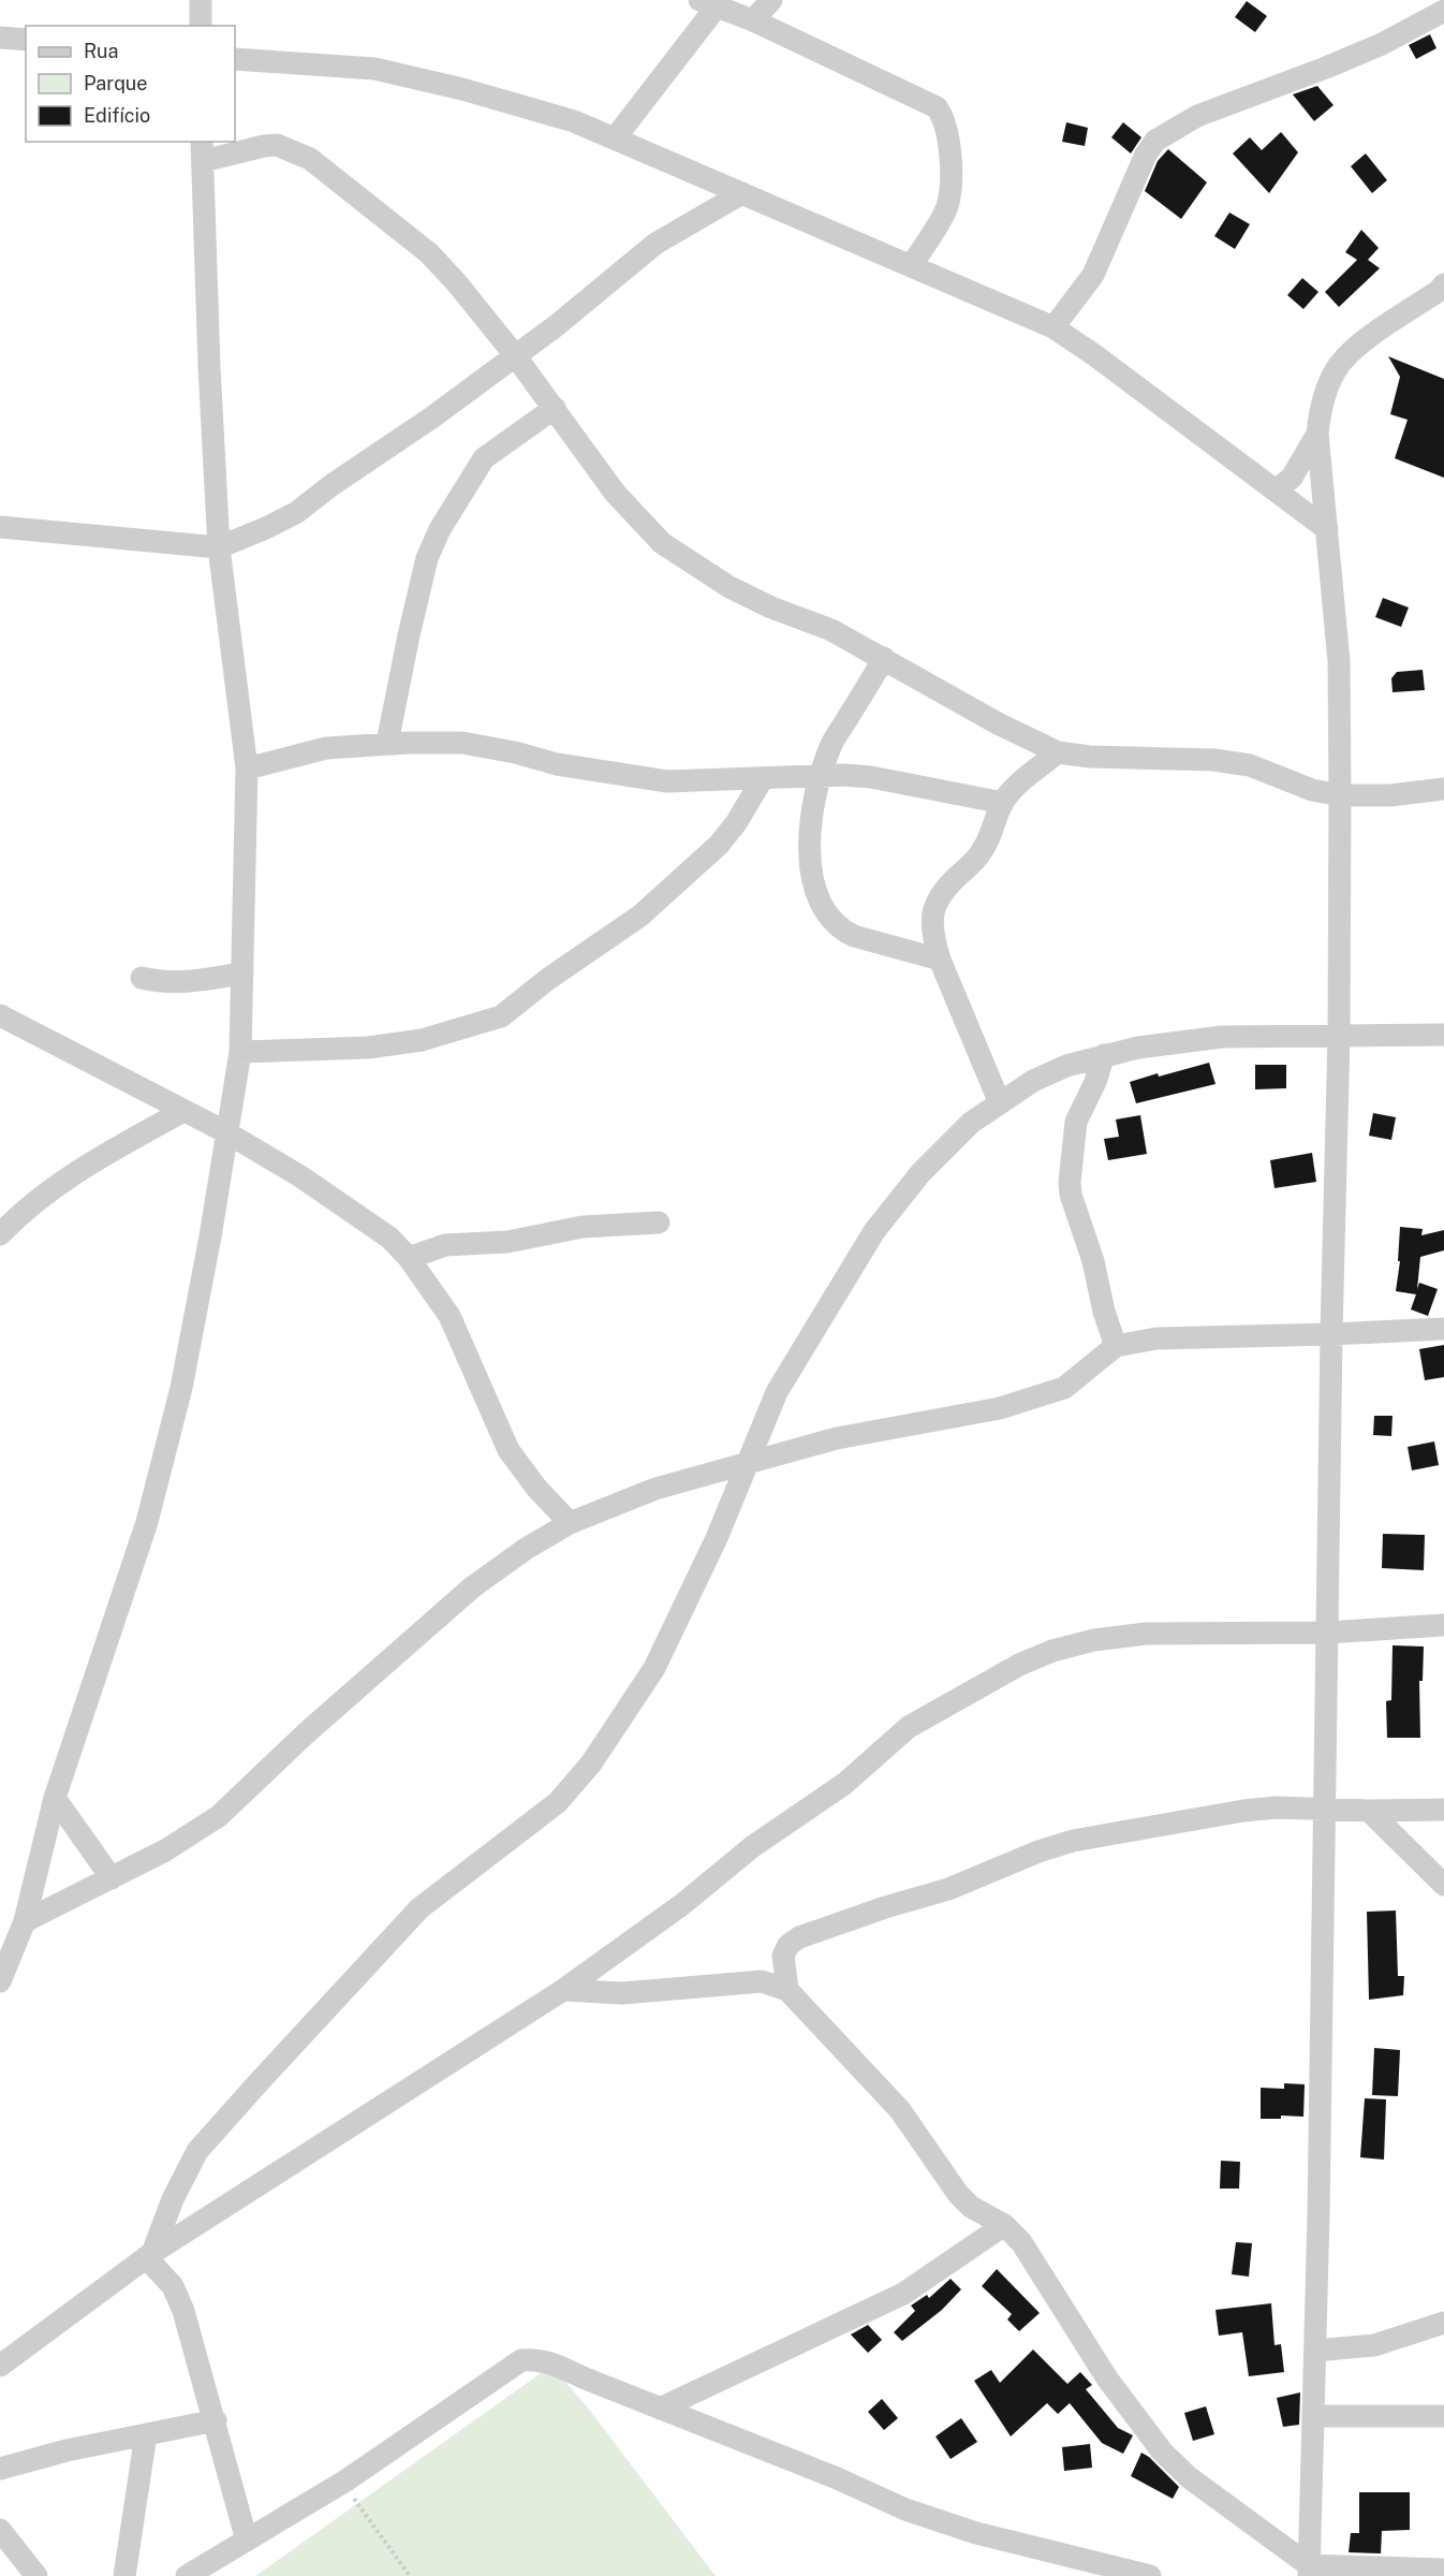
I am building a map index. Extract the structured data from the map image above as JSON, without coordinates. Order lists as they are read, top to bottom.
{
  "legend": ["Rua", "Parque", "Edifício"]
}
